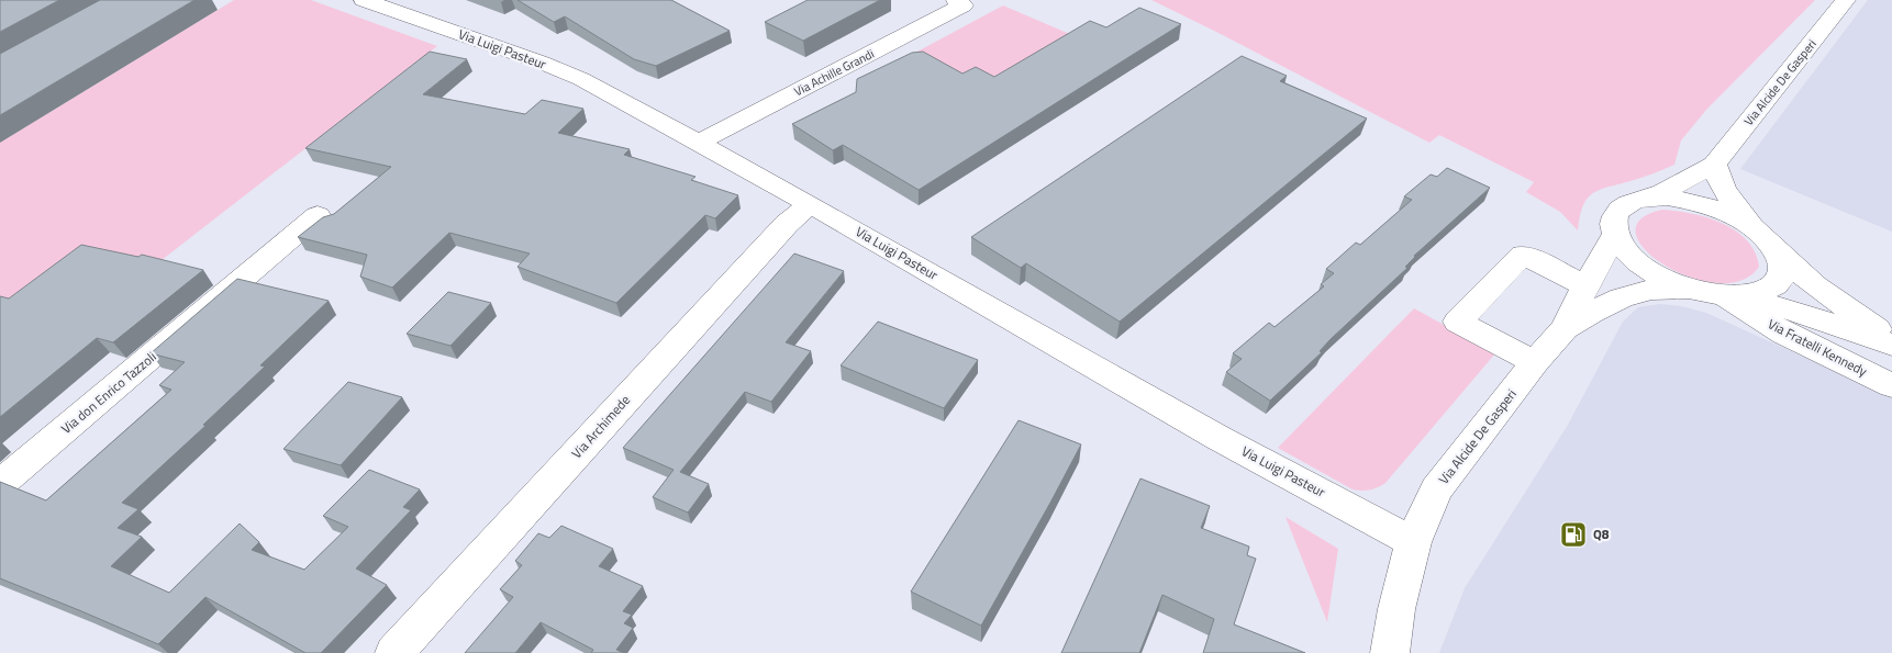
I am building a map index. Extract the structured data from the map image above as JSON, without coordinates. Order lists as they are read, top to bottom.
{
  "streets": {
    "street": [
      "Via Luigi Pasteur",
      "Via Achille Grandi",
      "Via Alcide De Gasperi",
      "Via Fratelli Kennedy",
      "Via don Enrico Tazzoli",
      "Via Archimede"
    ]
  },
  "crossings": [
    ["Via Luigi Pasteur", "Via Achille Grandi"],
    ["Via Luigi Pasteur", "Via Alcide De Gasperi"],
    ["Via Luigi Pasteur", "Via Archimede"],
    ["Via Alcide De Gasperi", "Via Fratelli Kennedy"]
  ],
  "places": {
    "fuel station": ["Q8"]
  }
}
